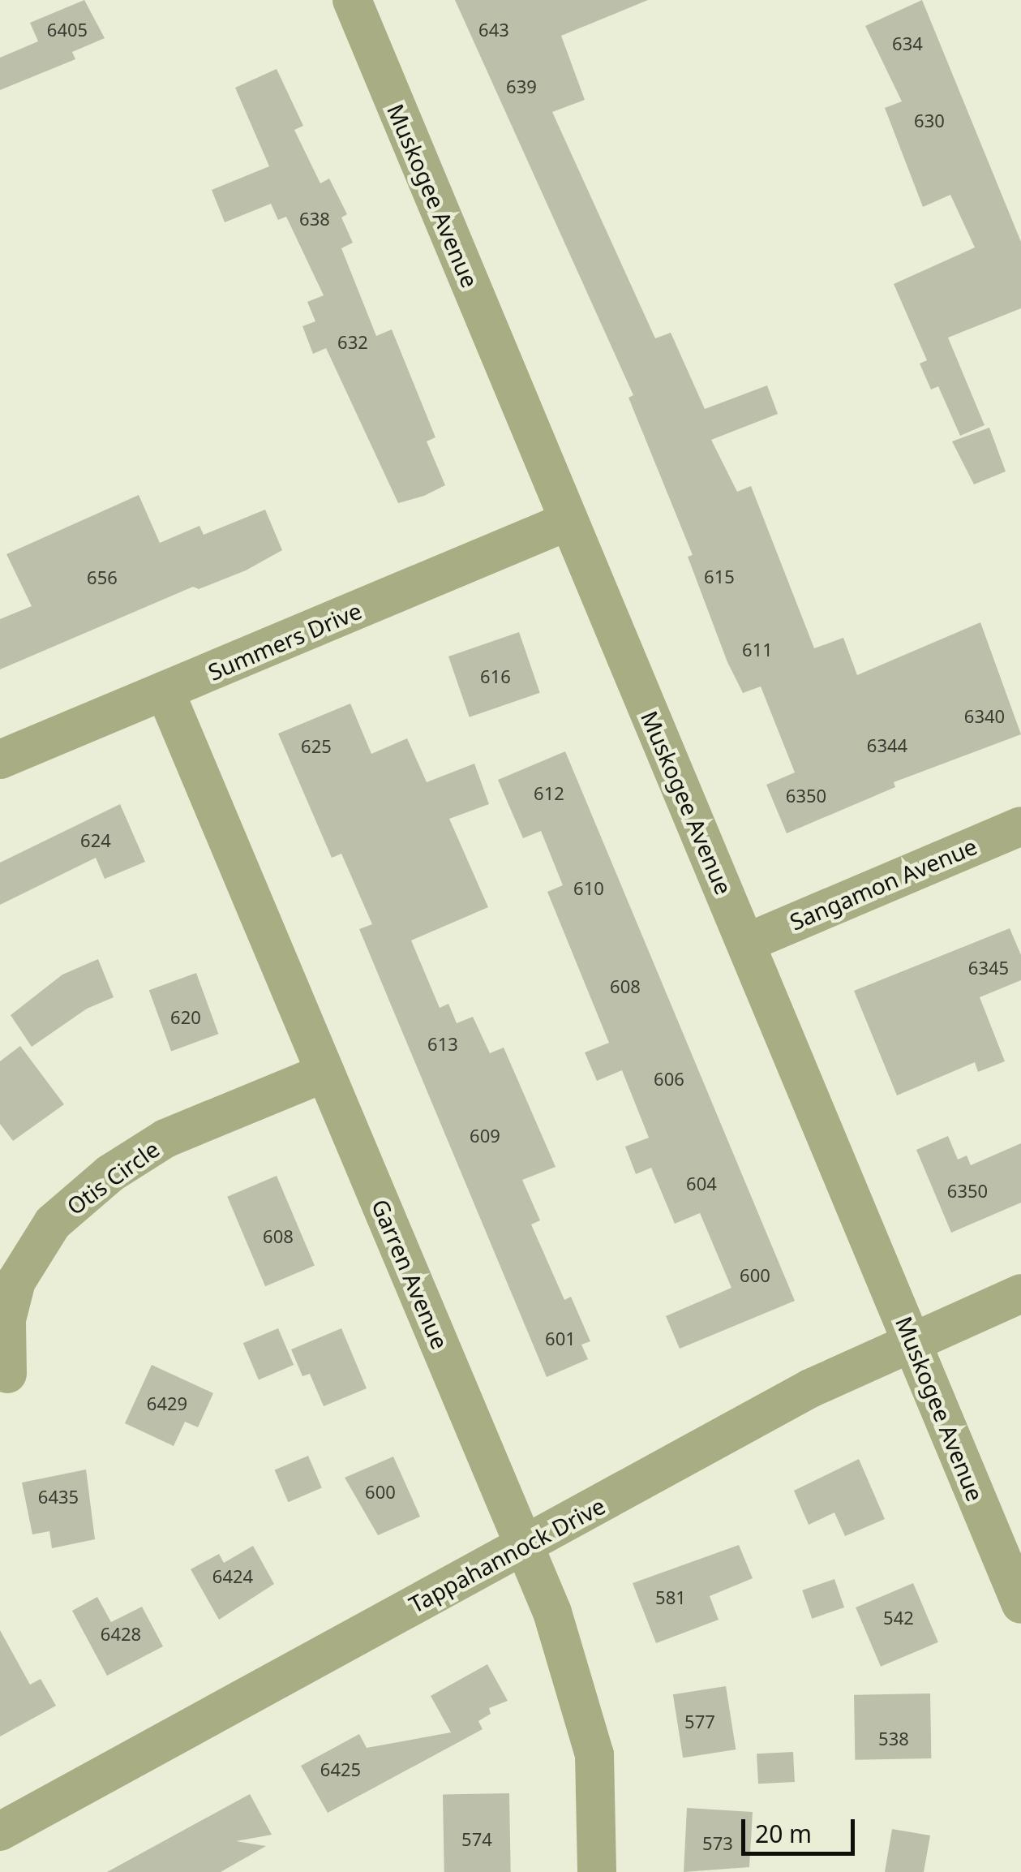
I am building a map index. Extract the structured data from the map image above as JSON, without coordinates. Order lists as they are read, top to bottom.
{
  "streets": {
    "street": [
      "Muskogee Avenue",
      "Summers Drive",
      "Sangamon Avenue",
      "Otis Circle",
      "Garren Avenue",
      "Tappahannock Drive"
    ]
  },
  "crossings": [
    ["Muskogee Avenue", "Summers Drive"],
    ["Muskogee Avenue", "Sangamon Avenue"],
    ["Muskogee Avenue", "Tappahannock Drive"],
    ["Summers Drive", "Garren Avenue"],
    ["Otis Circle", "Garren Avenue"],
    ["Garren Avenue", "Tappahannock Drive"]
  ],
  "house_numbers": [
    "6405",
    "643",
    "634",
    "639",
    "630",
    "638",
    "632",
    "615",
    "656",
    "611",
    "616",
    "6340",
    "6344",
    "625",
    "612",
    "6350",
    "624",
    "610",
    "6345",
    "608",
    "620",
    "613",
    "606",
    "609",
    "604",
    "6350",
    "608",
    "600",
    "601",
    "6429",
    "600",
    "6435",
    "6424",
    "581",
    "542",
    "6428",
    "577",
    "538",
    "6425",
    "574",
    "573"
  ],
  "scale_bar": "20 m"
}
